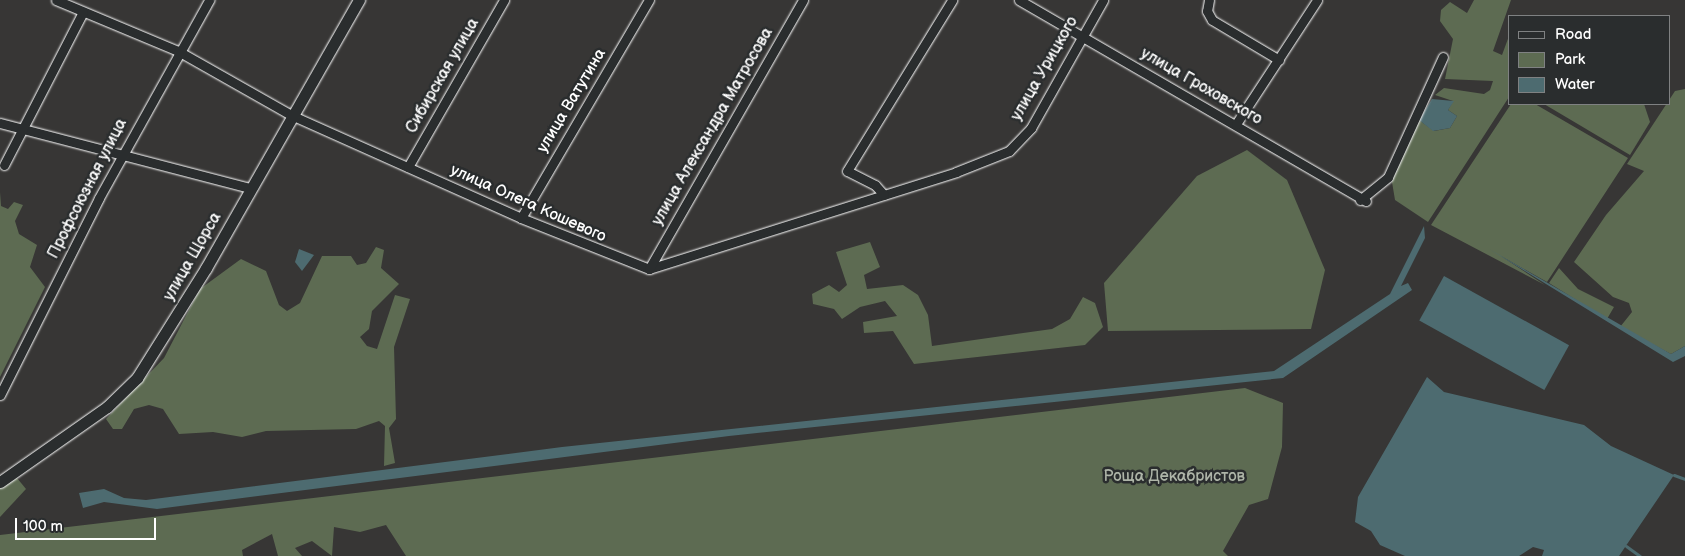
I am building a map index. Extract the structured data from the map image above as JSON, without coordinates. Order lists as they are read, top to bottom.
{
  "streets": {
    "main road": ["улица Щорса"],
    "street": [
      "улица Урицкого",
      "Сибирская улица",
      "улица Гроховского",
      "улица Ватутина",
      "улица Александра Матросова",
      "Профсоюзная улица",
      "улица Олега Кошевого"
    ]
  },
  "crossings": [
    ["улица Урицкого", "улица Гроховского"],
    ["Сибирская улица", "улица Олега Кошевого"],
    ["улица Ватутина", "улица Олега Кошевого"],
    ["улица Александра Матросова", "улица Олега Кошевого"],
    ["Профсоюзная улица", "улица Олега Кошевого"],
    ["улица Олега Кошевого", "улица Щорса"]
  ],
  "parks": ["Роща Декабристов"],
  "legend": ["Road", "Park", "Water"],
  "scale_bar": "100 m"
}
